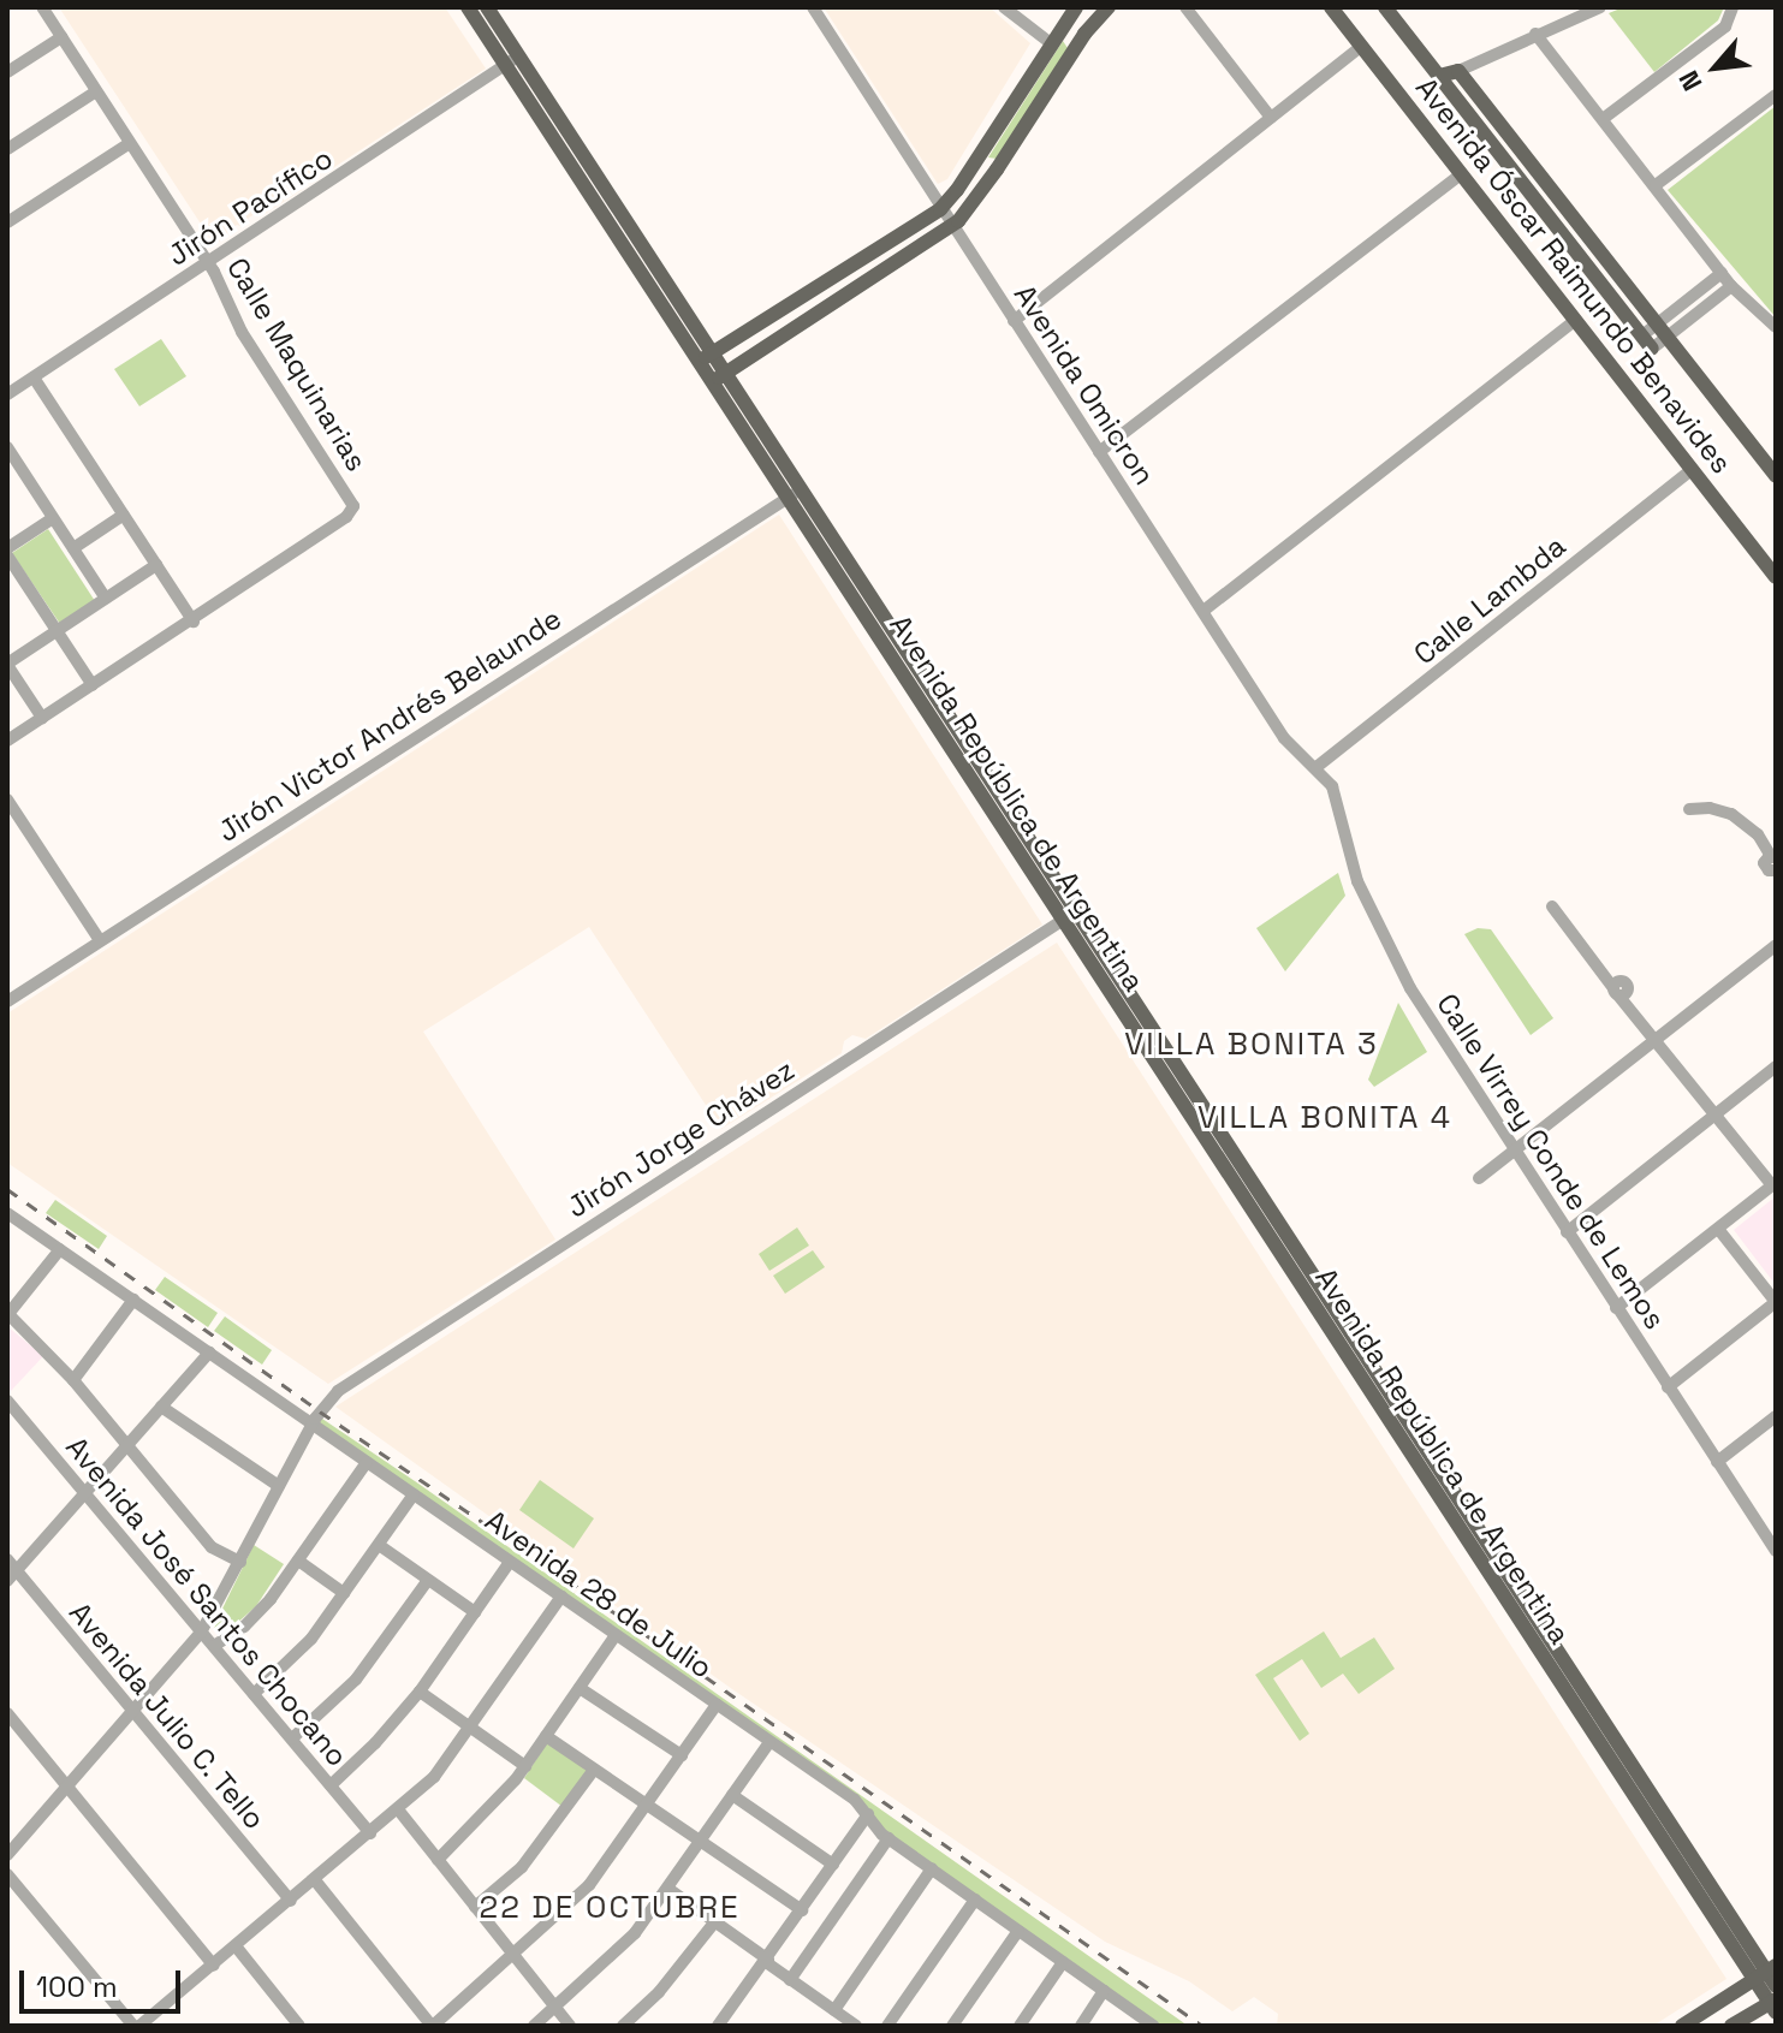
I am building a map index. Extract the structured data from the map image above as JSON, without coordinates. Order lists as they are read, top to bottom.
{
  "streets": {
    "main road": ["Avenida Óscar Raimundo Benavides", "Avenida República de Argentina"],
    "street": [
      "Jirón Pacífico",
      "Calle Maquinarias",
      "Avenida Omicron",
      "Calle Lambda",
      "Jirón Victor Andrés Belaunde",
      "Jirón Jorge Chávez",
      "Calle Virrey Conde de Lemos",
      "Avenida 28 de Julio",
      "Avenida José Santos Chocano",
      "Avenida Julio C. Tello"
    ]
  },
  "crossings": [
    ["Jirón Pacífico", "Calle Maquinarias"],
    ["Jirón Pacífico", "Avenida República de Argentina"],
    ["Avenida Óscar Raimundo Benavides", "Calle Lambda"],
    ["Avenida Omicron", "Calle Lambda"],
    ["Avenida Omicron", "Calle Virrey Conde de Lemos"],
    ["Jirón Victor Andrés Belaunde", "Avenida República de Argentina"],
    ["Avenida República de Argentina", "Jirón Jorge Chávez"],
    ["Jirón Jorge Chávez", "Avenida 28 de Julio"],
    ["Jirón Jorge Chávez", "Avenida José Santos Chocano"],
    ["Jirón Jorge Chávez", "Avenida Julio C. Tello"]
  ],
  "districts": ["VILLA BONITA 3", "VILLA BONITA 4", "22 DE OCTUBRE"],
  "scale_bar": "100 m",
  "north": "bottom left"
}
